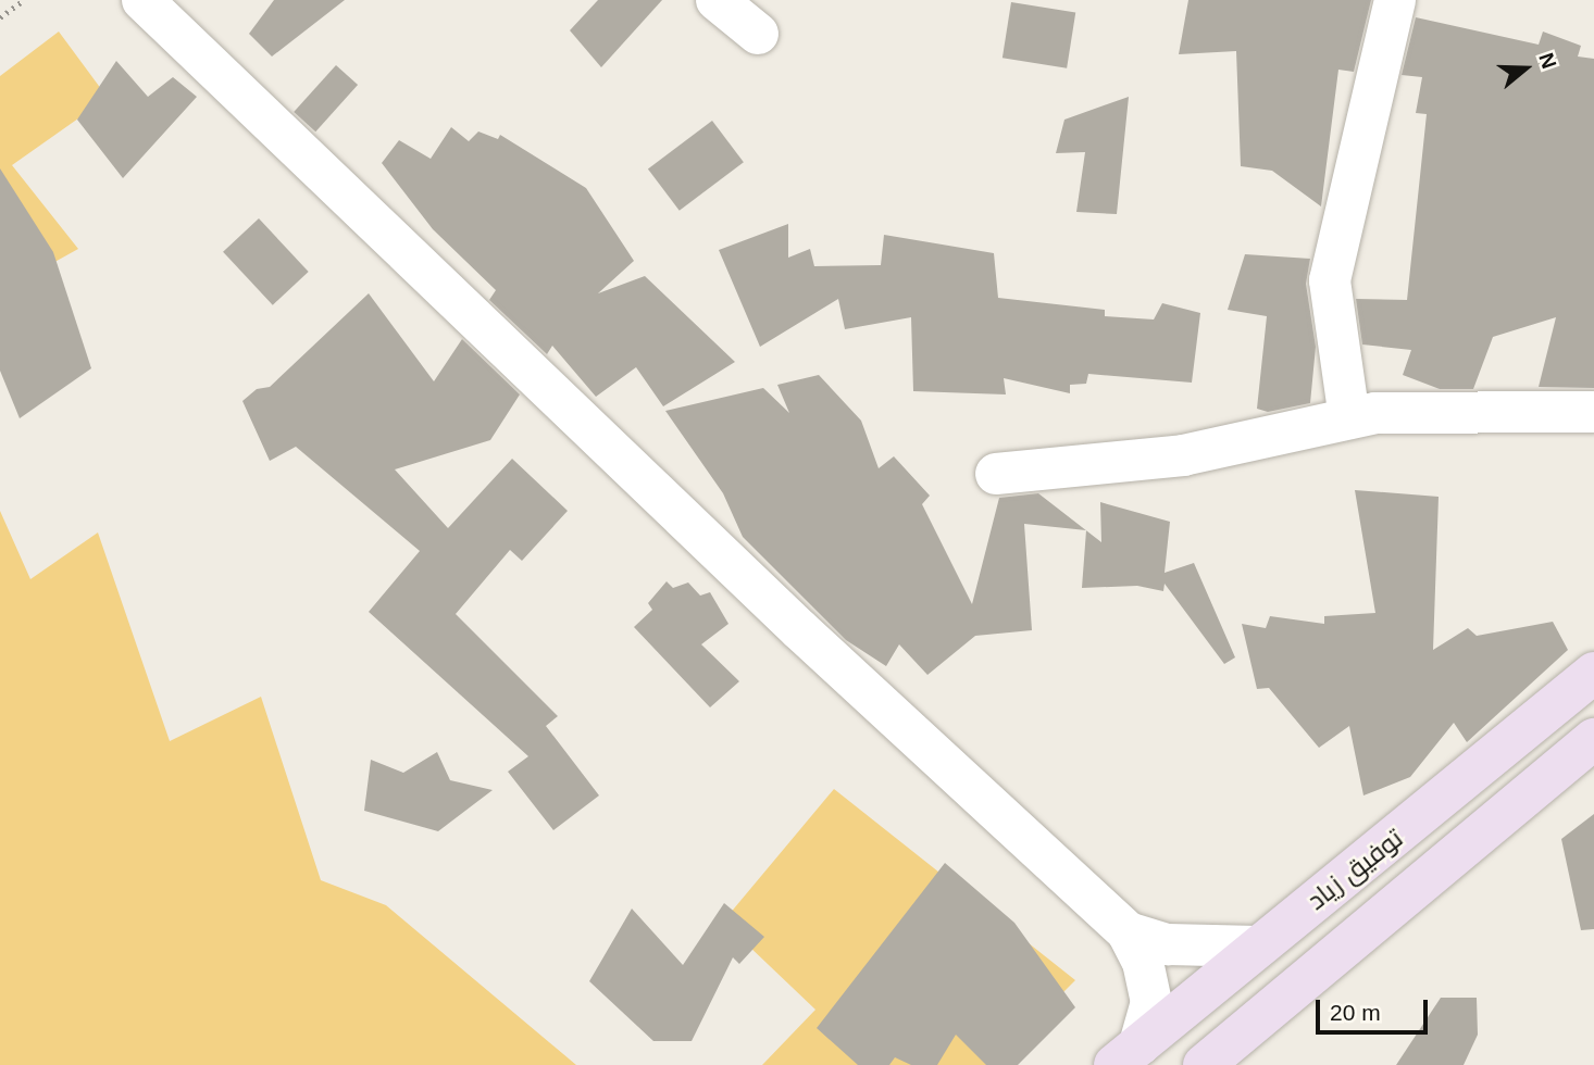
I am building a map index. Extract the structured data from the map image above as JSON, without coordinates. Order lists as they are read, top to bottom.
{
  "streets": {
    "main road": ["توفيق زياد"]
  },
  "scale_bar": "20 m",
  "north": "right"
}
